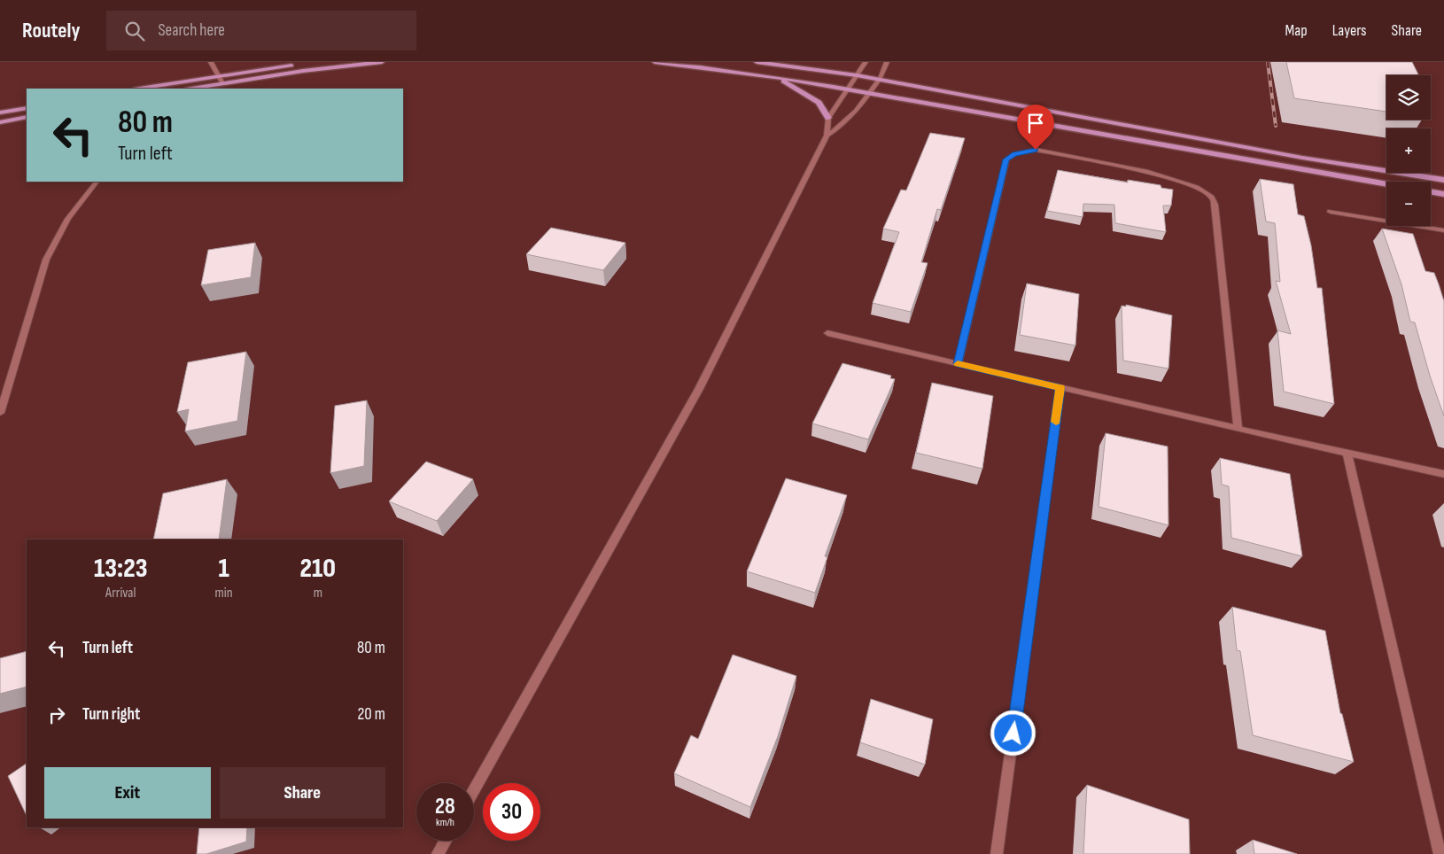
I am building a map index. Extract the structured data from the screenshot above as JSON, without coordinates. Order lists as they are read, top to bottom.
{
  "page": {
    "header": "Routely",
    "search": "Search here",
    "nav": ["Map", "Layers", "Share"],
    "map_buttons": ["+", "−"],
    "turn": ["80 m", "Turn left"],
    "eta": [
      "13:23",
      "Arrival",
      "1",
      "min",
      "210",
      "m"
    ],
    "list": [
      {
        "name": "Turn left",
        "value": "80 m"
      },
      {
        "name": "Turn right",
        "value": "20 m"
      }
    ],
    "buttons": ["Exit", "Share"],
    "speed": "28 km/h",
    "limit": "30"
  }
}
